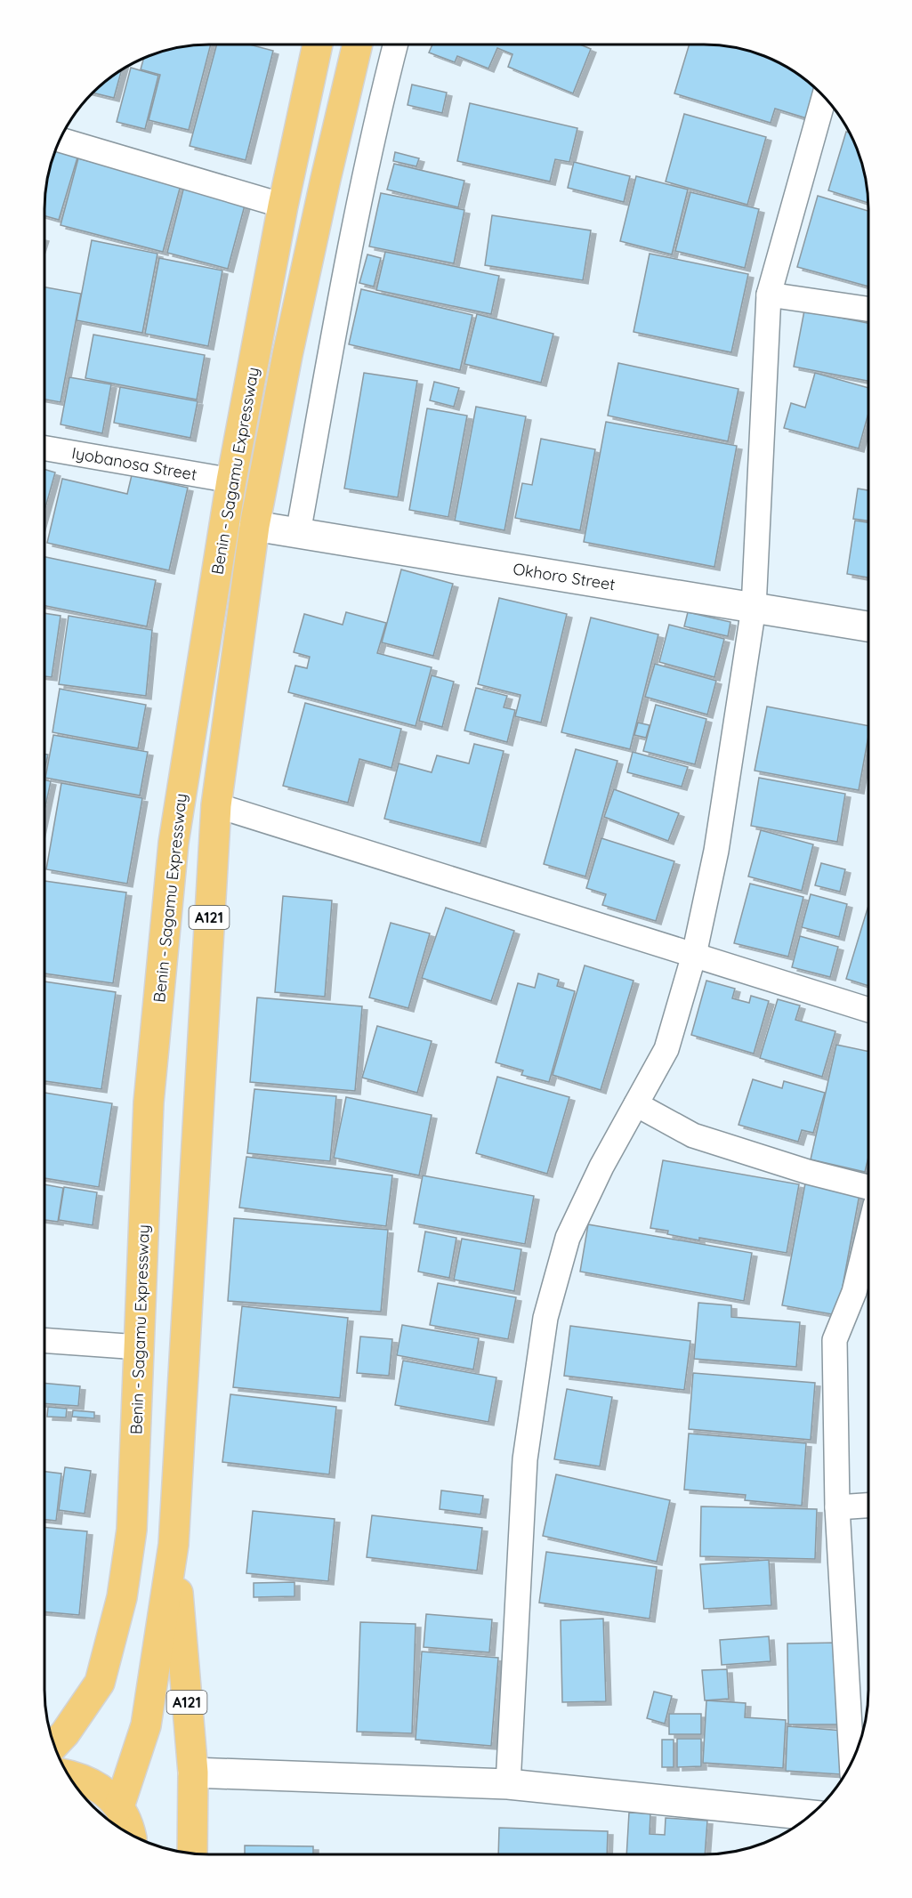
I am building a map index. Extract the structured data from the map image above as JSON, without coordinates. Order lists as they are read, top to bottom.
{
  "streets": {
    "highway": ["Benin - Sagamu Expressway", "A121"],
    "street": ["Iyobanosa Street", "Okhoro Street"]
  },
  "crossings": [
    ["Iyobanosa Street", "Benin - Sagamu Expressway"],
    ["Okhoro Street", "A121"]
  ]
}
